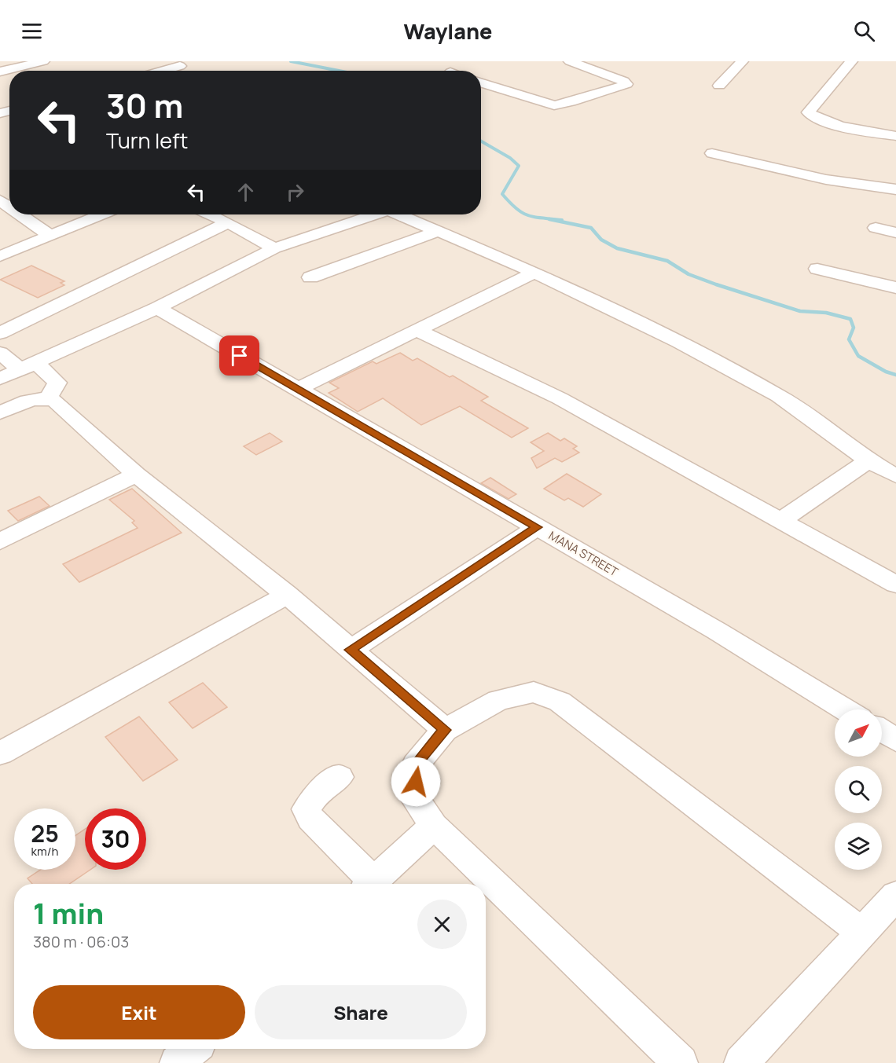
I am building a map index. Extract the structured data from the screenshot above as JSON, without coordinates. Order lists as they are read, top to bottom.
{
  "streets": {
    "street": ["MANA STREET"]
  },
  "north": "top right",
  "page": {
    "header": "Waylane",
    "turn": ["30 m", "Turn left"],
    "speed": "25 km/h",
    "limit": "30",
    "heading": ["1 min", "380 m · 06:03"],
    "buttons": ["Exit", "Share"]
  }
}
